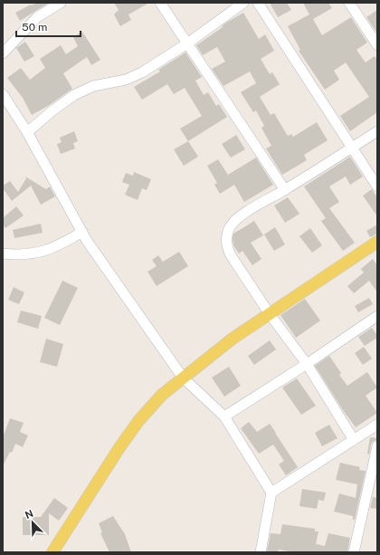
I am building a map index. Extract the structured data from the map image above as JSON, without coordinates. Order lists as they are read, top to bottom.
{
  "scale_bar": "50 m",
  "north": "top left"
}
